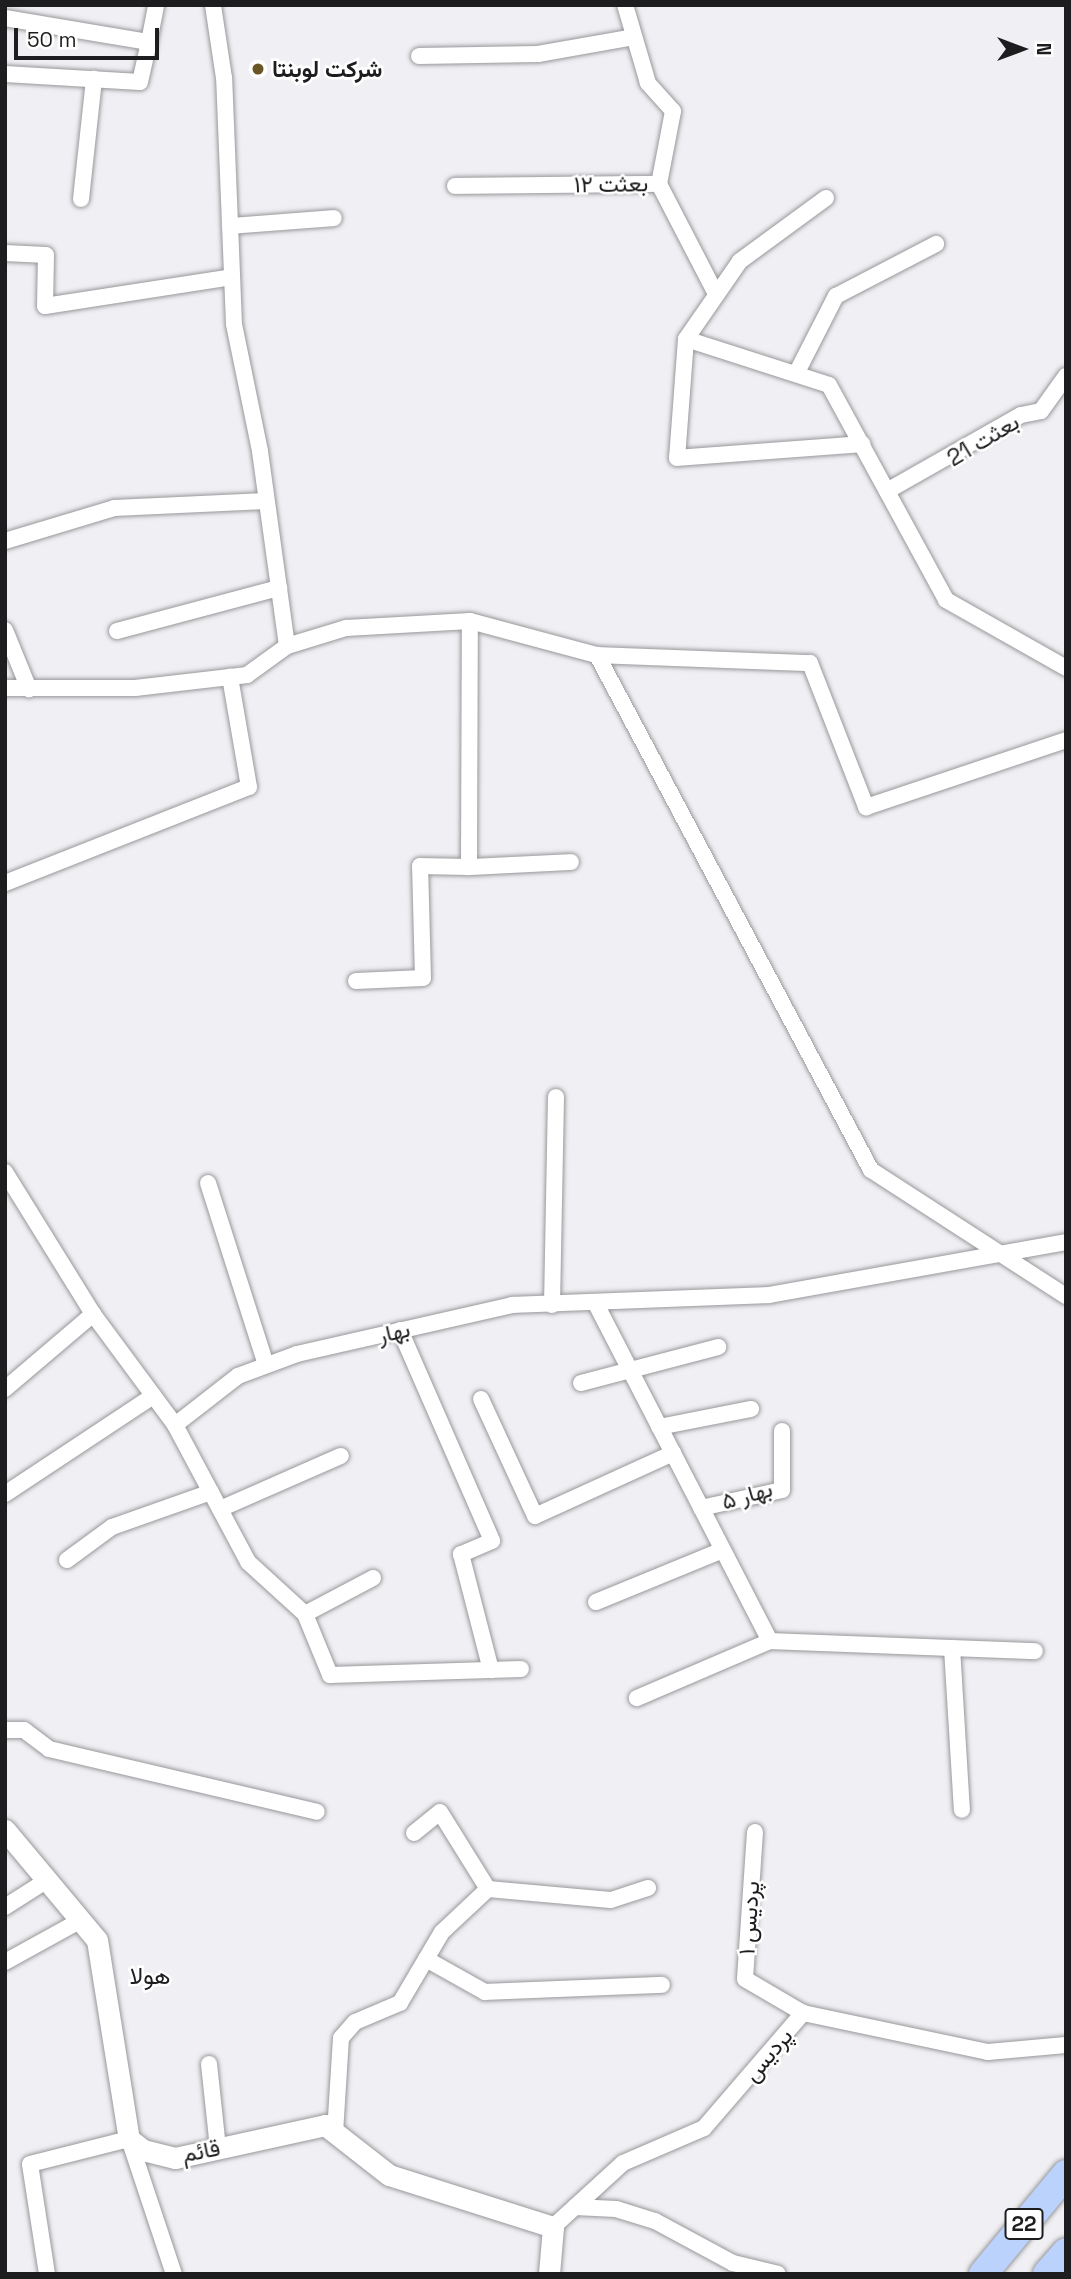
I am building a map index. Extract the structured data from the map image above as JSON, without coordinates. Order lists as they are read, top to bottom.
{
  "streets": {
    "highway": ["22"],
    "street": [
      "بعثت ۱۲",
      "بعثت 21",
      "بهار",
      "بهار ۵",
      "پرديس ۱",
      "پرديس",
      "قائم"
    ]
  },
  "crossings": [
    ["پرديس ۱", "پرديس"]
  ],
  "districts": ["هولا"],
  "places": ["شرکت لوبنتا"],
  "scale_bar": "50 m",
  "north": "right"
}
